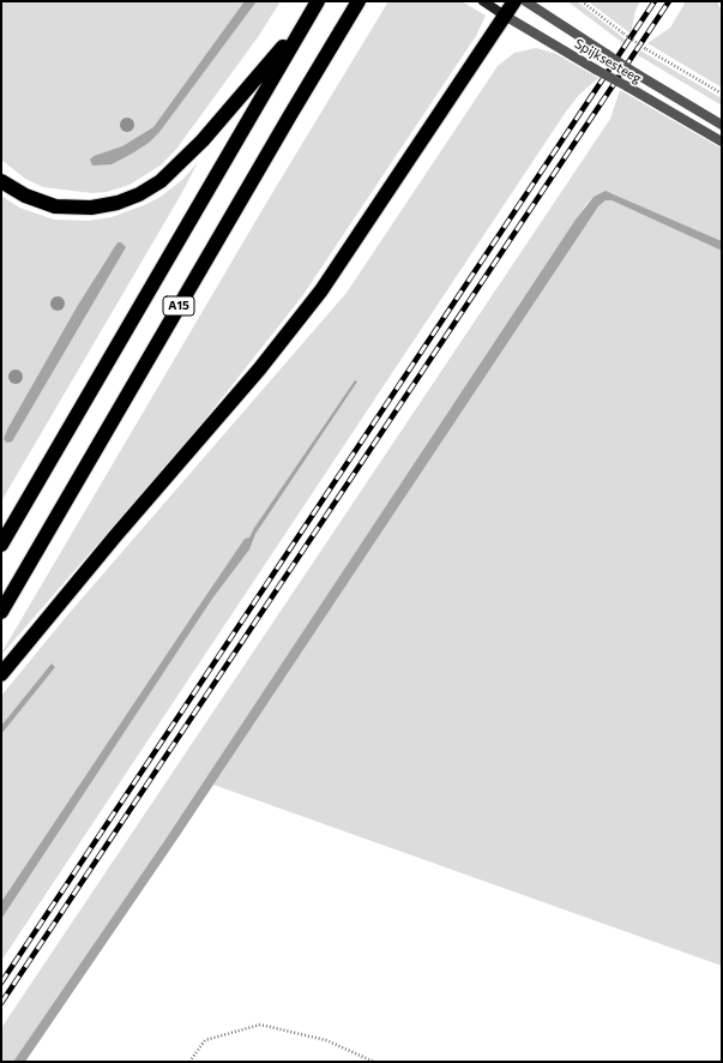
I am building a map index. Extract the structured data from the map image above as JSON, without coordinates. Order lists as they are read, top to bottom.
{
  "streets": {
    "highway": ["A15"],
    "main road": ["Spijksesteeg"]
  }
}
